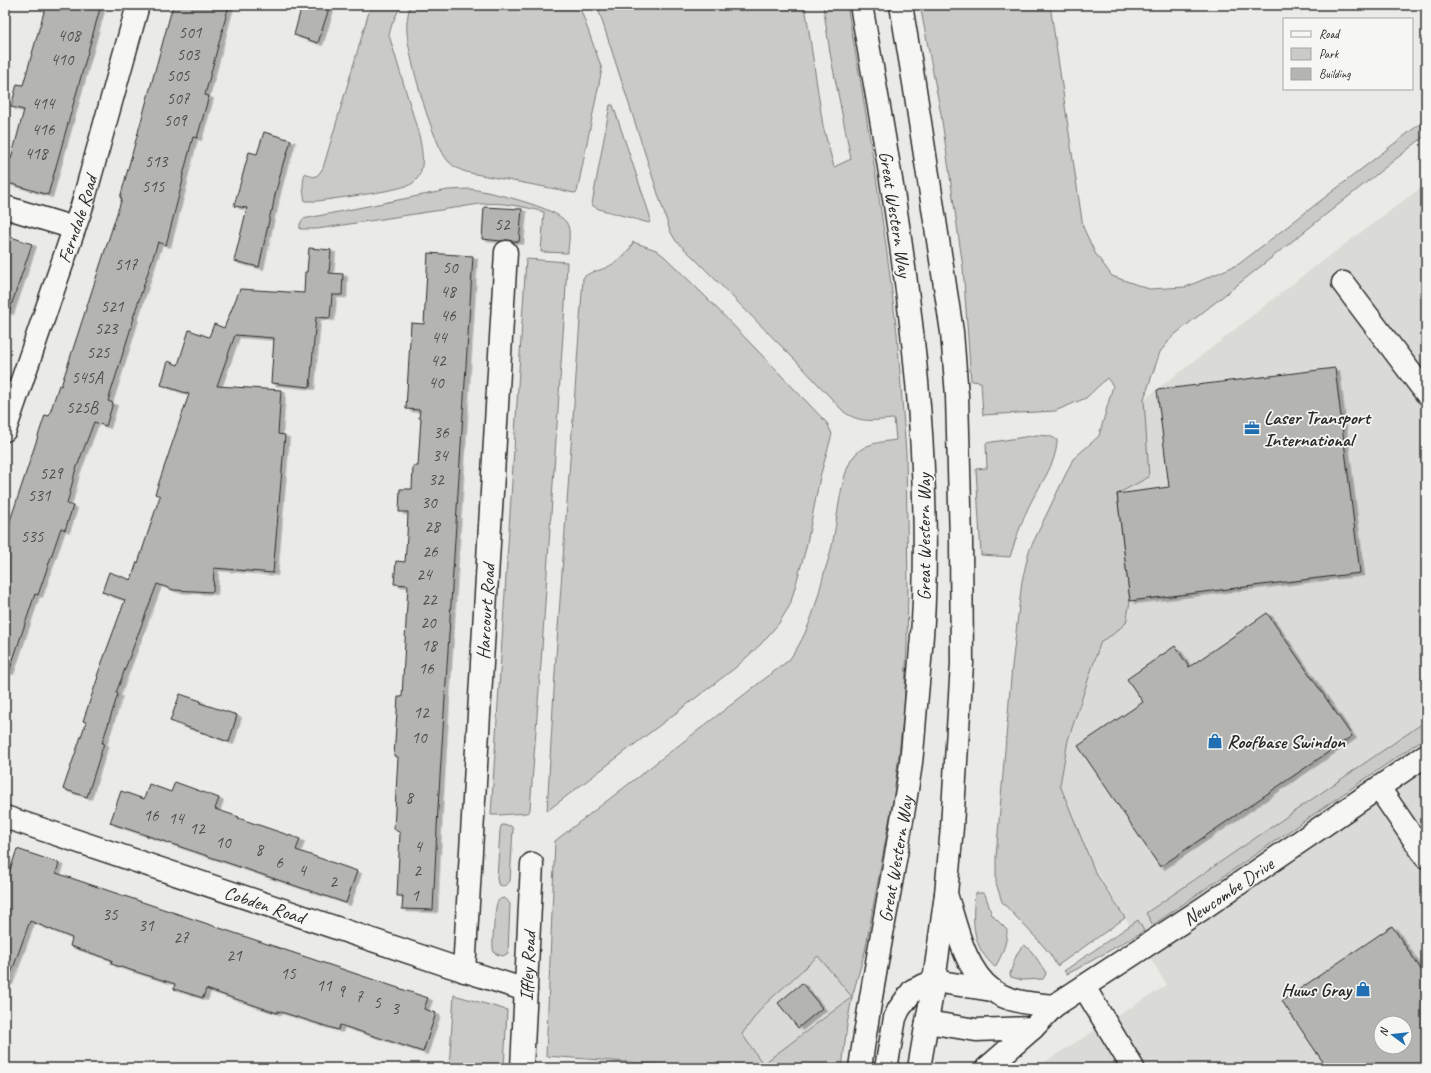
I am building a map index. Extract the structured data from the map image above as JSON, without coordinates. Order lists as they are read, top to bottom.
{
  "streets": {
    "street": [
      "Great Western Way",
      "Ferndale Road",
      "Harcourt Road",
      "Newcombe Drive",
      "Cobden Road",
      "Iffley Road"
    ]
  },
  "crossings": [
    ["Harcourt Road", "Cobden Road"],
    ["Cobden Road", "Iffley Road"]
  ],
  "places": {
    "office": ["Laser Transport International"],
    "shop": ["Roofbase Swindon", "Huws Gray"]
  },
  "house_numbers": [
    "501",
    "408",
    "503",
    "410",
    "505",
    "507",
    "414",
    "509",
    "416",
    "418",
    "513",
    "515",
    "52",
    "517",
    "50",
    "48",
    "521",
    "46",
    "523",
    "44",
    "525",
    "42",
    "545A",
    "40",
    "525B",
    "36",
    "34",
    "529",
    "32",
    "531",
    "30",
    "28",
    "535",
    "26",
    "24",
    "22",
    "20",
    "18",
    "16",
    "12",
    "10",
    "8",
    "16",
    "14",
    "12",
    "10",
    "4",
    "8",
    "6",
    "4",
    "2",
    "2",
    "1",
    "35",
    "31",
    "27",
    "21",
    "15",
    "11",
    "9",
    "7",
    "5",
    "3"
  ],
  "legend": ["Road", "Park", "Building"],
  "north": "left"
}
